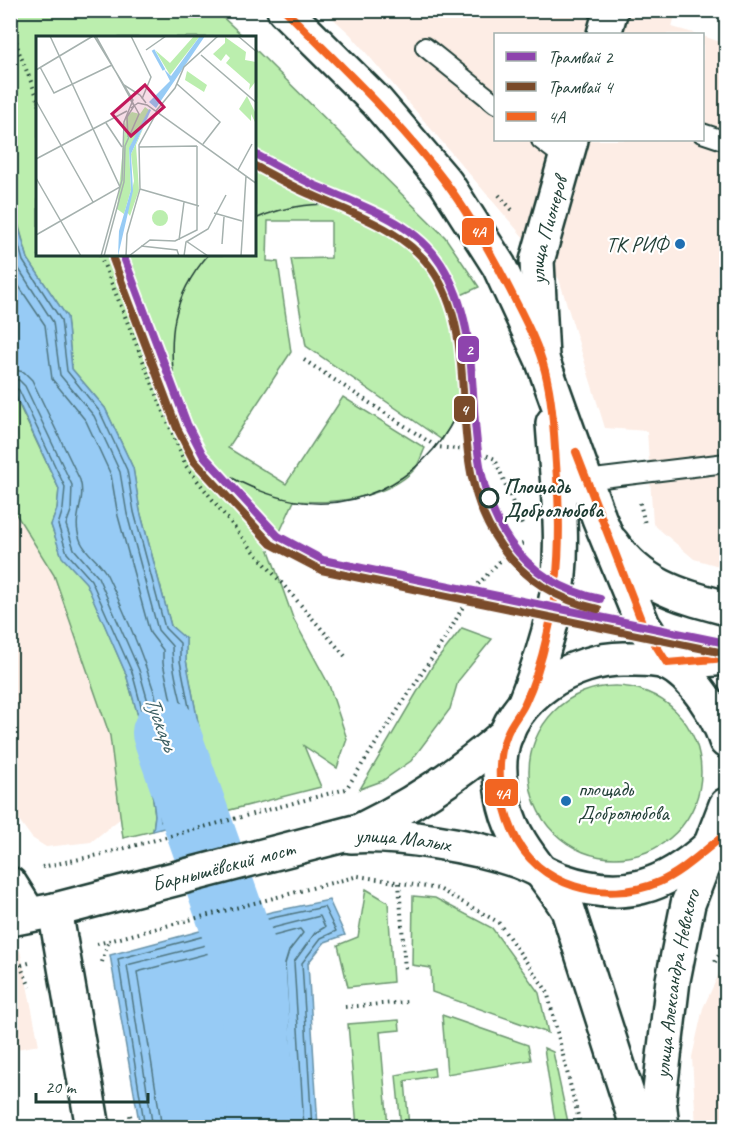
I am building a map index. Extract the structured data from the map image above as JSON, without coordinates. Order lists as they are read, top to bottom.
{
  "streets": {
    "main road": [
      "улица Пионеров",
      "улица Малых",
      "Барнышёвский мост",
      "улица Александра Невского"
    ]
  },
  "crossings": [
    ["улица Малых", "Барнышёвский мост"],
    ["улица Малых", "улица Александра Невского"]
  ],
  "water": ["Тускарь"],
  "places": ["ТК РИФ", "Площадь Добролюбова", "площадь Добролюбова"],
  "lines": ["transit line 4А", "tram line 2", "tram line 4"],
  "legend": ["Трамвай 2", "Трамвай 4", "4А"],
  "scale_bar": "20 m"
}
